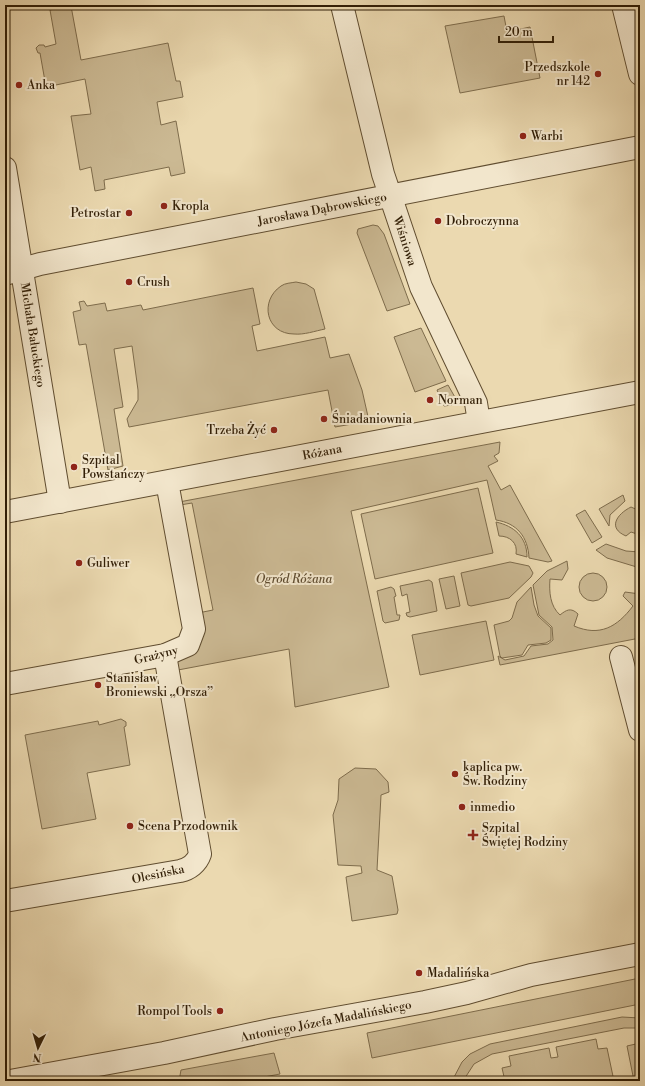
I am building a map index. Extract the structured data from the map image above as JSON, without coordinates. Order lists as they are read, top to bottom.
{
  "streets": {
    "street": [
      "Jarosława Dąbrowskiego",
      "Wiśniowa",
      "Michała Bałuckiego",
      "Różana",
      "Grażyny",
      "Olesińska",
      "Antoniego Józefa Madalińskiego"
    ]
  },
  "crossings": [
    ["Jarosława Dąbrowskiego", "Wiśniowa"],
    ["Jarosława Dąbrowskiego", "Michała Bałuckiego"],
    ["Wiśniowa", "Różana"],
    ["Michała Bałuckiego", "Różana"],
    ["Różana", "Grażyny"],
    ["Grażyny", "Olesińska"]
  ],
  "parks": ["Ogród Różana"],
  "places": {
    "other": [
      "Przedszkole nr 142",
      "Anka",
      "Warbi",
      "Kropla",
      "Petrostar",
      "Dobroczynna",
      "Crush",
      "Norman",
      "Śniadaniownia",
      "Trzeba Żyć",
      "Szpital Powstańczy",
      "Guliwer",
      "Stanisław Broniewski „Orsza”",
      "kaplica pw. Św. Rodziny",
      "inmedio",
      "Scena Przodownik",
      "Madalińska",
      "Rompol Tools"
    ],
    "health": ["Szpital Świętej Rodziny"]
  },
  "scale_bar": "20 m",
  "north": "bottom"
}
